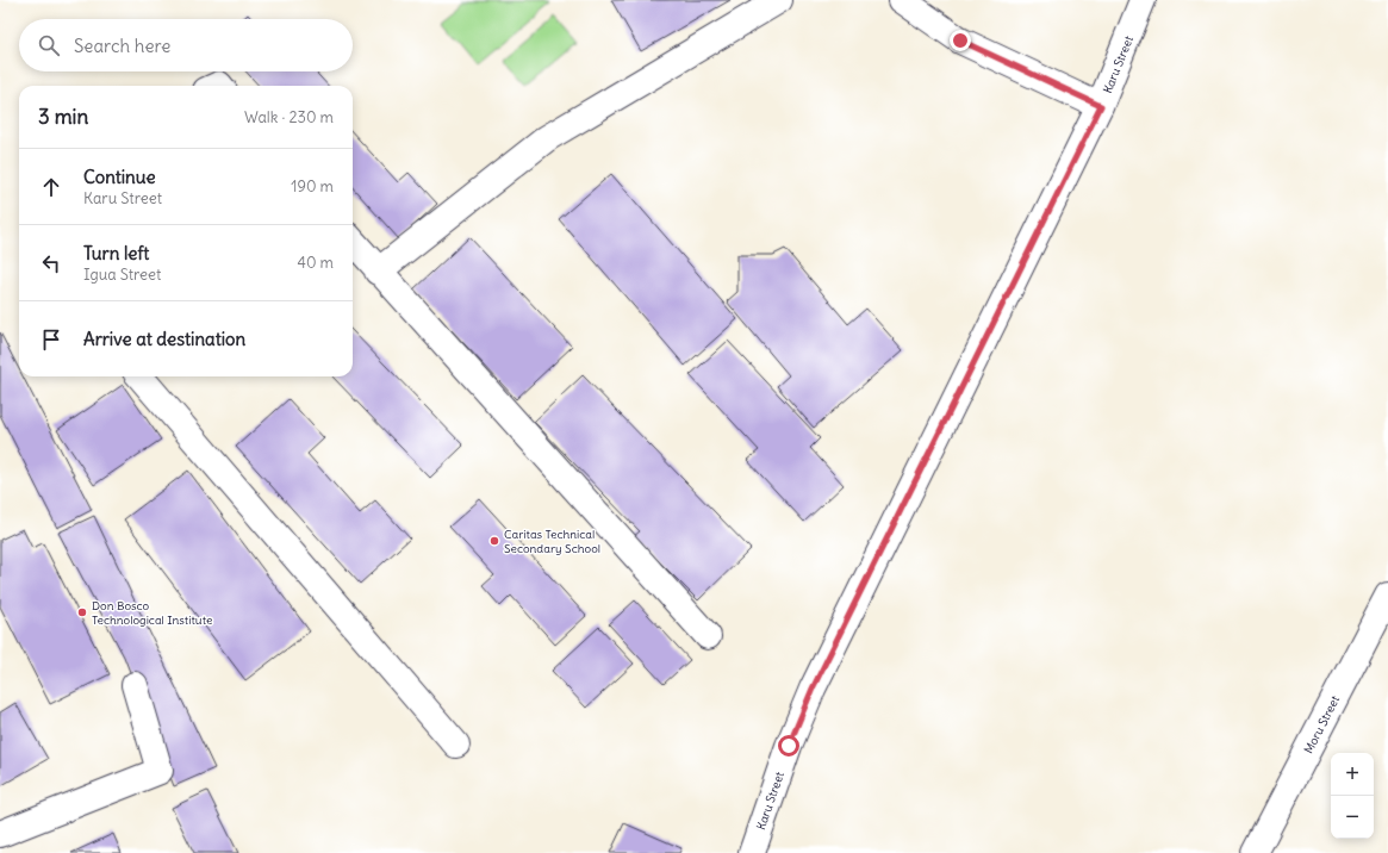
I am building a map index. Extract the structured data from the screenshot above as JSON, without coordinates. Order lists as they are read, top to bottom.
{
  "streets": {
    "street": ["Karu Street", "Moru Street"]
  },
  "places": ["Caritas Technical Secondary School", "Don Bosco Technological Institute"],
  "page": {
    "search": "Search here",
    "heading": ["3 min", "Walk · 230 m"],
    "list": [
      ["Continue", "Karu Street", "190 m"],
      ["Turn left", "Igua Street", "40 m"],
      "Arrive at destination"
    ],
    "map_buttons": ["+", "−"]
  }
}
